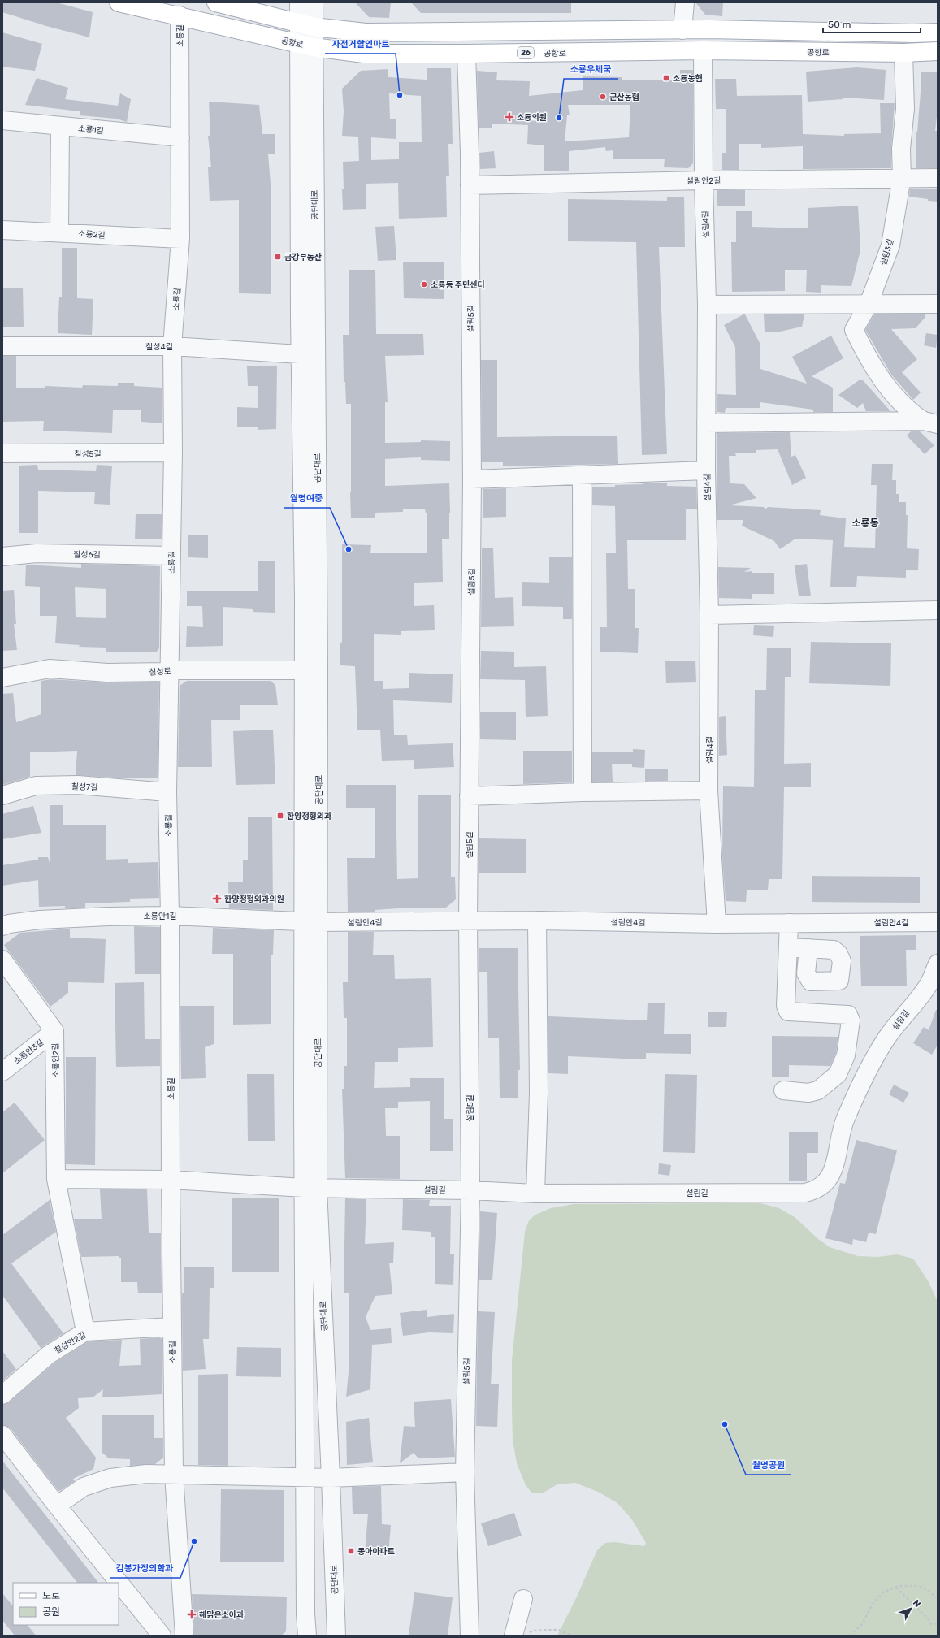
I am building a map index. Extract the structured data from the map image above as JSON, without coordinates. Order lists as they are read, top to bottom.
{
  "streets": {
    "main road": ["공항로", "26"],
    "street": [
      "소룡길",
      "소룡1길",
      "설림안2길",
      "공단대로",
      "설림4길",
      "소룡2길",
      "설림3길",
      "설림5길",
      "칠성4길",
      "칠성5길",
      "칠성6길",
      "칠성로",
      "칠성7길",
      "소룡안1길",
      "설림안4길",
      "설림길",
      "소룡안3길",
      "소룡안2길",
      "칠성안2길"
    ]
  },
  "crossings": [
    ["소룡길", "공항로"],
    ["소룡길", "소룡1길"],
    ["소룡길", "소룡2길"],
    ["소룡길", "칠성4길"],
    ["소룡길", "칠성5길"],
    ["소룡길", "칠성6길"],
    ["소룡길", "칠성로"],
    ["소룡길", "칠성7길"],
    ["소룡길", "소룡안1길"],
    ["소룡길", "설림길"],
    ["소룡길", "칠성안2길"],
    ["공항로", "공단대로"],
    ["공항로", "설림4길"],
    ["공항로", "설림3길"],
    ["공항로", "설림5길"],
    ["설림안2길", "설림4길"],
    ["설림안2길", "설림3길"],
    ["설림안2길", "설림5길"],
    ["공단대로", "칠성4길"],
    ["공단대로", "칠성로"],
    ["공단대로", "소룡안1길"],
    ["공단대로", "설림안4길"],
    ["공단대로", "설림길"],
    ["설림4길", "설림안4길"],
    ["설림5길", "설림안4길"],
    ["설림5길", "설림길"],
    ["소룡안1길", "설림안4길"],
    ["설림길", "소룡안2길"],
    ["소룡안3길", "소룡안2길"],
    ["소룡안2길", "칠성안2길"]
  ],
  "districts": ["소룡동"],
  "places": {
    "transit": [
      "소룡농협",
      "금강부동산",
      "한양정형외과",
      "동아아파트"
    ],
    "other": [
      "자전거할인마트",
      "군산농협",
      "소룡우체국",
      "소룡동 주민센터",
      "월명여중",
      "월명공원",
      "김봉가정의학과"
    ],
    "health": ["소룡의원", "한양정형외과의원", "해맑은소아과"]
  },
  "legend": ["도로", "공원"],
  "scale_bar": "50 m",
  "north": "top right"
}
